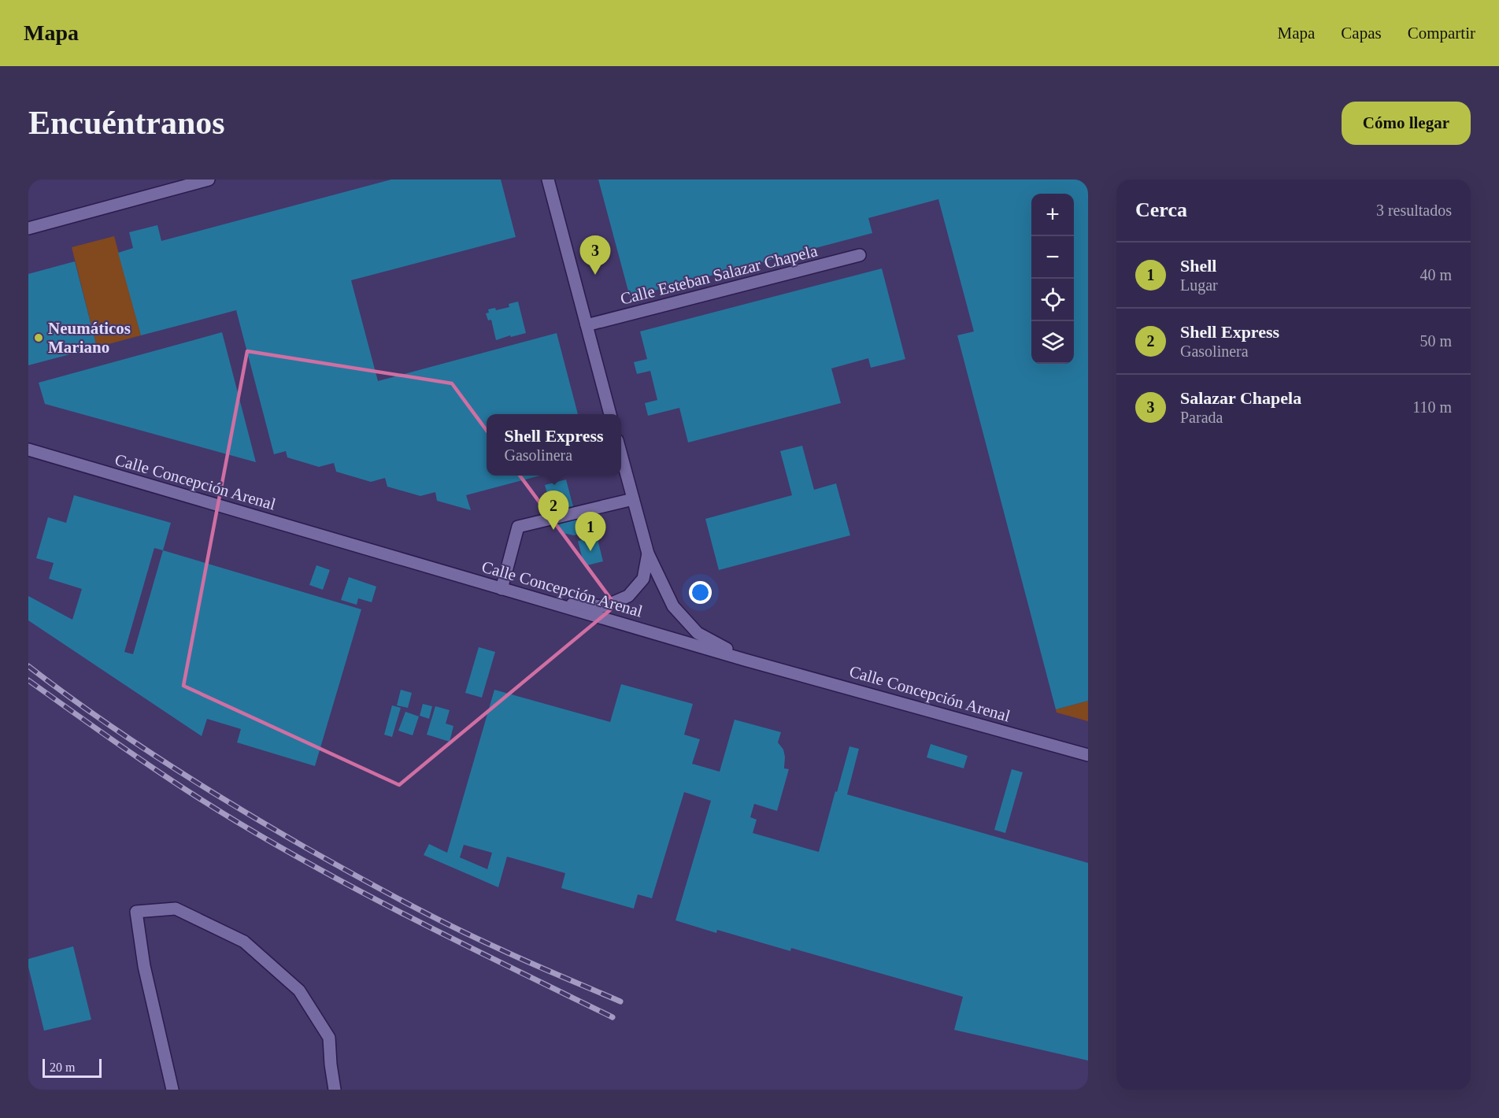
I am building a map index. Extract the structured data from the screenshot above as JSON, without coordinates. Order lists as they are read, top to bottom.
{
  "streets": {
    "street": ["Calle Esteban Salazar Chapela", "Calle Concepción Arenal"]
  },
  "places": ["Neumáticos Mariano"],
  "scale_bar": "20 m",
  "page": {
    "header": "Mapa",
    "nav": ["Mapa", "Capas", "Compartir"],
    "buttons": "Cómo llegar",
    "title": "Encuéntranos",
    "heading": ["Cerca", "3 resultados"],
    "map_buttons": ["+", "−"],
    "pins": ["3", "2", "1"],
    "list": [
      {
        "mark": "1",
        "name": "Shell",
        "note": "Lugar",
        "value": "40 m"
      },
      {
        "mark": "2",
        "name": "Shell Express",
        "note": "Gasolinera",
        "value": "50 m"
      },
      {
        "mark": "3",
        "name": "Salazar Chapela",
        "note": "Parada",
        "value": "110 m"
      }
    ],
    "popup": ["Shell Express", "Gasolinera"],
    "scale": "20 m"
  }
}
